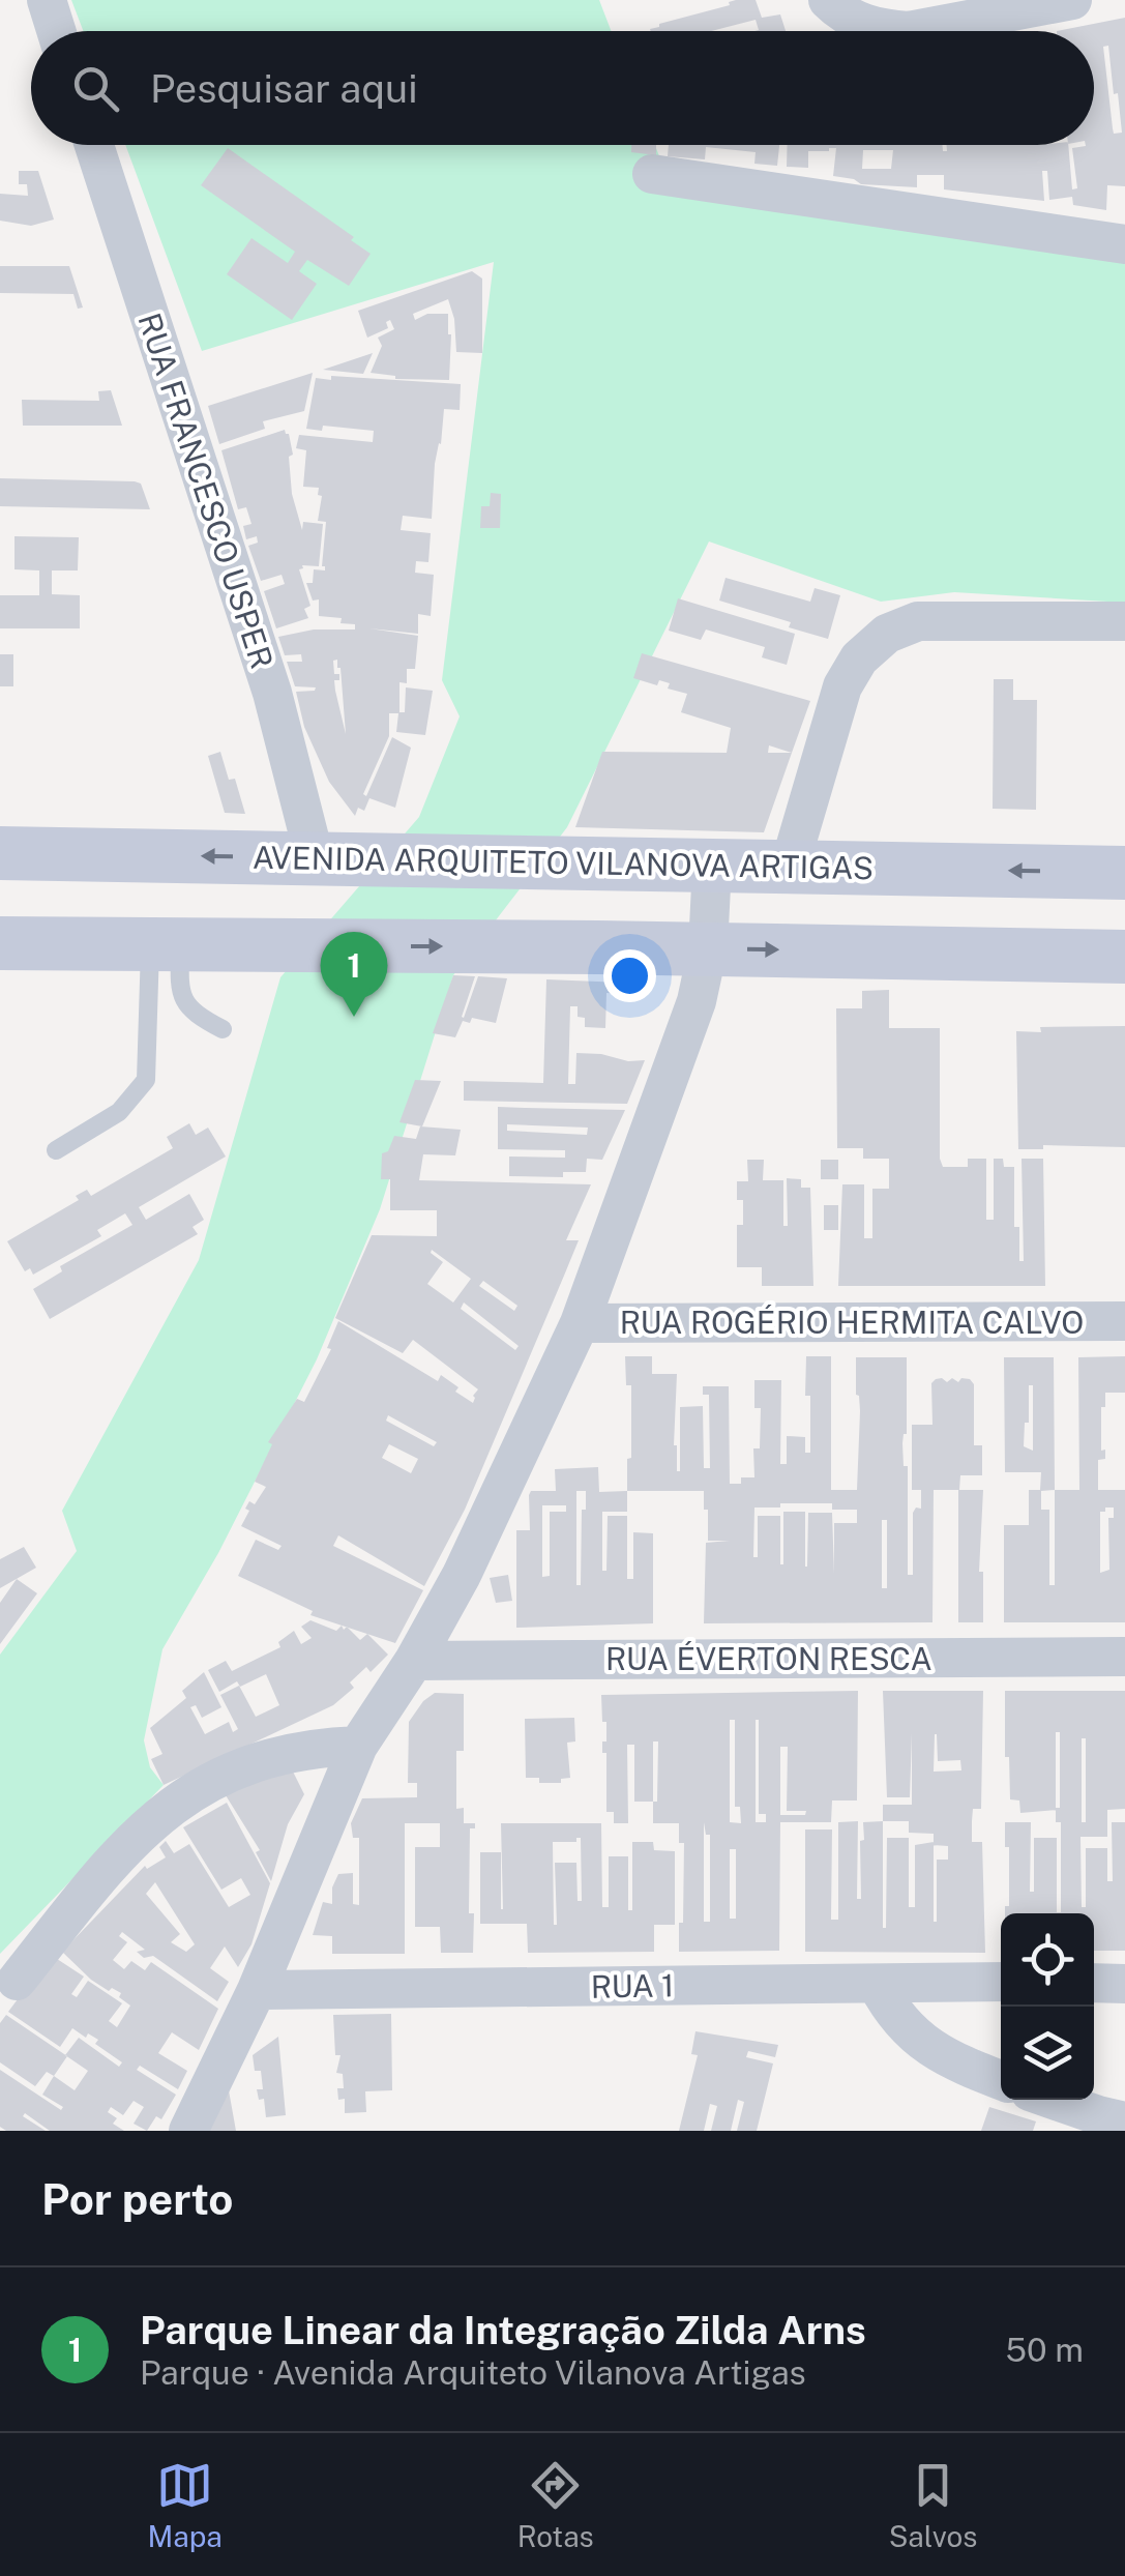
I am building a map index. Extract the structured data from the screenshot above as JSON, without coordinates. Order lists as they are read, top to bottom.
{
  "streets": {
    "main road": ["AVENIDA ARQUITETO VILANOVA ARTIGAS"],
    "street": [
      "RUA FRANCESCO USPER",
      "RUA ROGÉRIO HERMITA CALVO",
      "RUA ÉVERTON RESCA",
      "RUA 1"
    ]
  },
  "crossings": [
    ["RUA FRANCESCO USPER", "AVENIDA ARQUITETO VILANOVA ARTIGAS"]
  ],
  "page": {
    "search": "Pesquisar aqui",
    "pins": "1",
    "heading": "Por perto",
    "list": [
      {
        "mark": "1",
        "name": "Parque Linear da Integração Zilda Arns",
        "note": "Parque · Avenida Arquiteto Vilanova Artigas",
        "value": "50 m"
      }
    ],
    "nav": ["Mapa", "Rotas", "Salvos"]
  }
}
